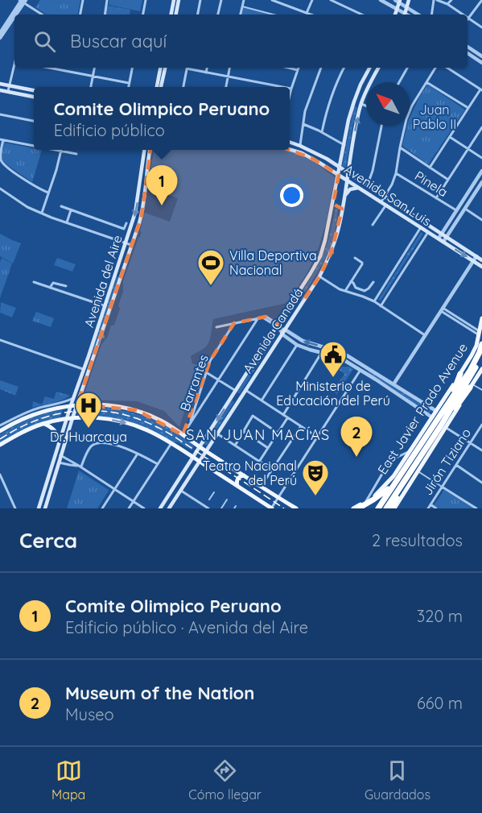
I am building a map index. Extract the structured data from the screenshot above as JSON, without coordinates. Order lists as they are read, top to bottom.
{
  "streets": {
    "highway": ["East Javier Prado Avenue"],
    "main road": ["Avenida San Luis", "Avenida del Aire", "Avenida Canadá"],
    "street": ["Pinela", "Barrantes", "Jirón Tiziano"]
  },
  "crossings": [
    ["Avenida San Luis", "Avenida Canadá"]
  ],
  "districts": ["SAN JUAN MACÍAS"],
  "parks": ["Juan Pablo II"],
  "places": {
    "sports": ["Villa Deportiva Nacional"],
    "public building": ["Ministerio de Educación del Perú"],
    "hospital": ["Dr. Huarcaya"],
    "theatre": ["Teatro Nacional del Perú"]
  },
  "north": "top left",
  "page": {
    "search": "Buscar aquí",
    "popup": ["Comite Olimpico Peruano", "Edificio público"],
    "pins": ["1", "2"],
    "heading": ["Cerca", "2 resultados"],
    "list": [
      {
        "mark": "1",
        "name": "Comite Olimpico Peruano",
        "note": "Edificio público · Avenida del Aire",
        "value": "320 m"
      },
      {
        "mark": "2",
        "name": "Museum of the Nation",
        "note": "Museo",
        "value": "660 m"
      }
    ],
    "nav": ["Mapa", "Cómo llegar", "Guardados"]
  }
}
